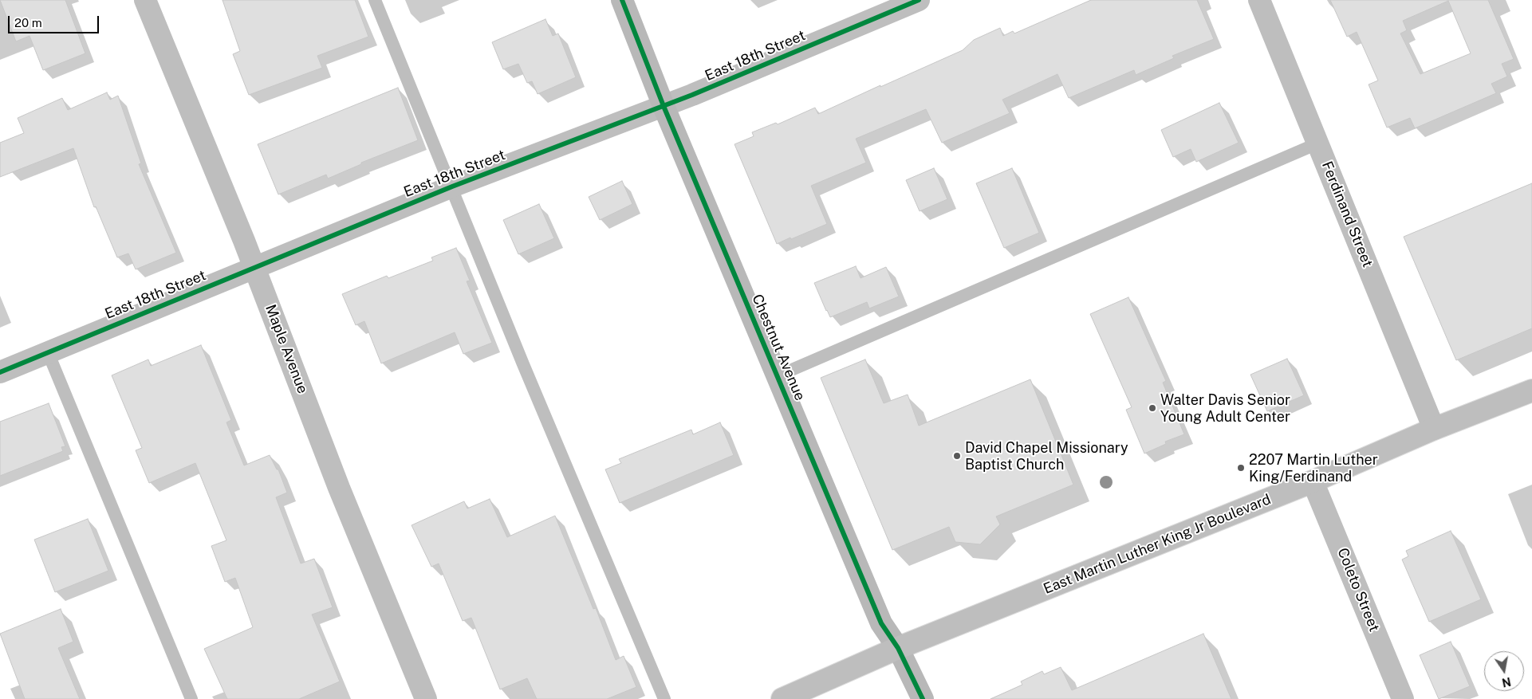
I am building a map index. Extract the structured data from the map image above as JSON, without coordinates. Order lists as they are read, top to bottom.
{
  "streets": {
    "main road": ["Chestnut Avenue"],
    "street": [
      "East 18th Street",
      "Ferdinand Street",
      "Maple Avenue",
      "East Martin Luther King Jr Boulevard",
      "Coleto Street"
    ]
  },
  "crossings": [
    ["East 18th Street", "Chestnut Avenue"],
    ["East 18th Street", "Maple Avenue"],
    ["Ferdinand Street", "East Martin Luther King Jr Boulevard"],
    ["Chestnut Avenue", "East Martin Luther King Jr Boulevard"],
    ["East Martin Luther King Jr Boulevard", "Coleto Street"]
  ],
  "places": ["Walter Davis Senior Young Adult Center", "David Chapel Missionary Baptist Church", "2207 Martin Luther King/Ferdinand"],
  "scale_bar": "20 m",
  "north": "bottom"
}
